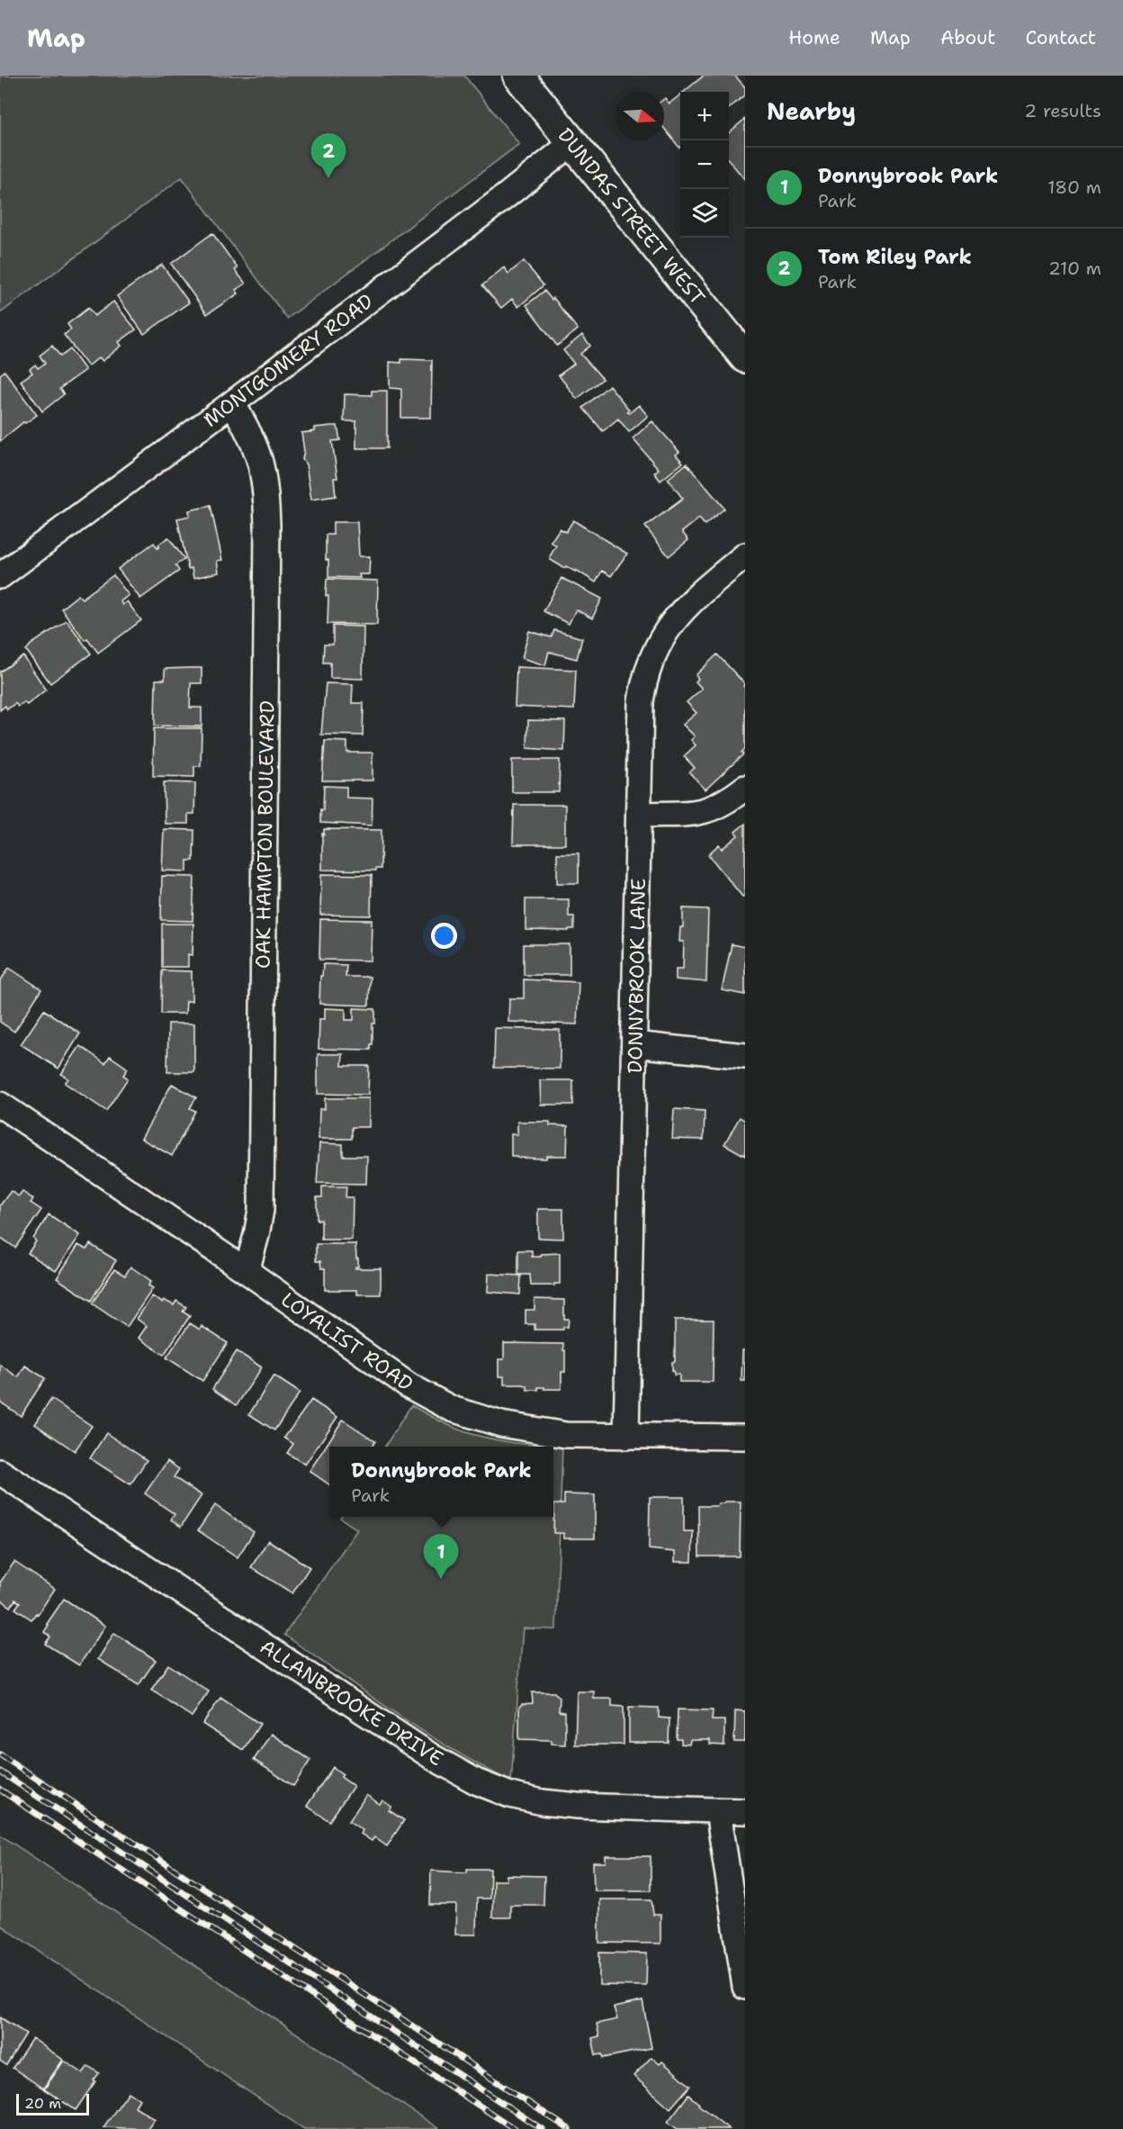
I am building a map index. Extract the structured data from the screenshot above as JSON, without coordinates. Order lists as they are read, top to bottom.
{
  "streets": {
    "main road": ["DUNDAS STREET WEST"],
    "street": [
      "MONTGOMERY ROAD",
      "OAK HAMPTON BOULEVARD",
      "DONNYBROOK LANE",
      "LOYALIST ROAD",
      "ALLANBROOKE DRIVE"
    ]
  },
  "crossings": [
    ["DUNDAS STREET WEST", "MONTGOMERY ROAD"],
    ["MONTGOMERY ROAD", "OAK HAMPTON BOULEVARD"],
    ["OAK HAMPTON BOULEVARD", "LOYALIST ROAD"],
    ["DONNYBROOK LANE", "LOYALIST ROAD"]
  ],
  "scale_bar": "20 m",
  "north": "right",
  "page": {
    "header": "Map",
    "nav": [
      "Home",
      "Map",
      "About",
      "Contact"
    ],
    "heading": ["Nearby", "2 results"],
    "map_buttons": ["+", "−"],
    "pins": ["2", "1"],
    "list": [
      {
        "mark": "1",
        "name": "Donnybrook Park",
        "note": "Park",
        "value": "180 m"
      },
      {
        "mark": "2",
        "name": "Tom Riley Park",
        "note": "Park",
        "value": "210 m"
      }
    ],
    "popup": ["Donnybrook Park", "Park"],
    "scale": "20 m"
  }
}
